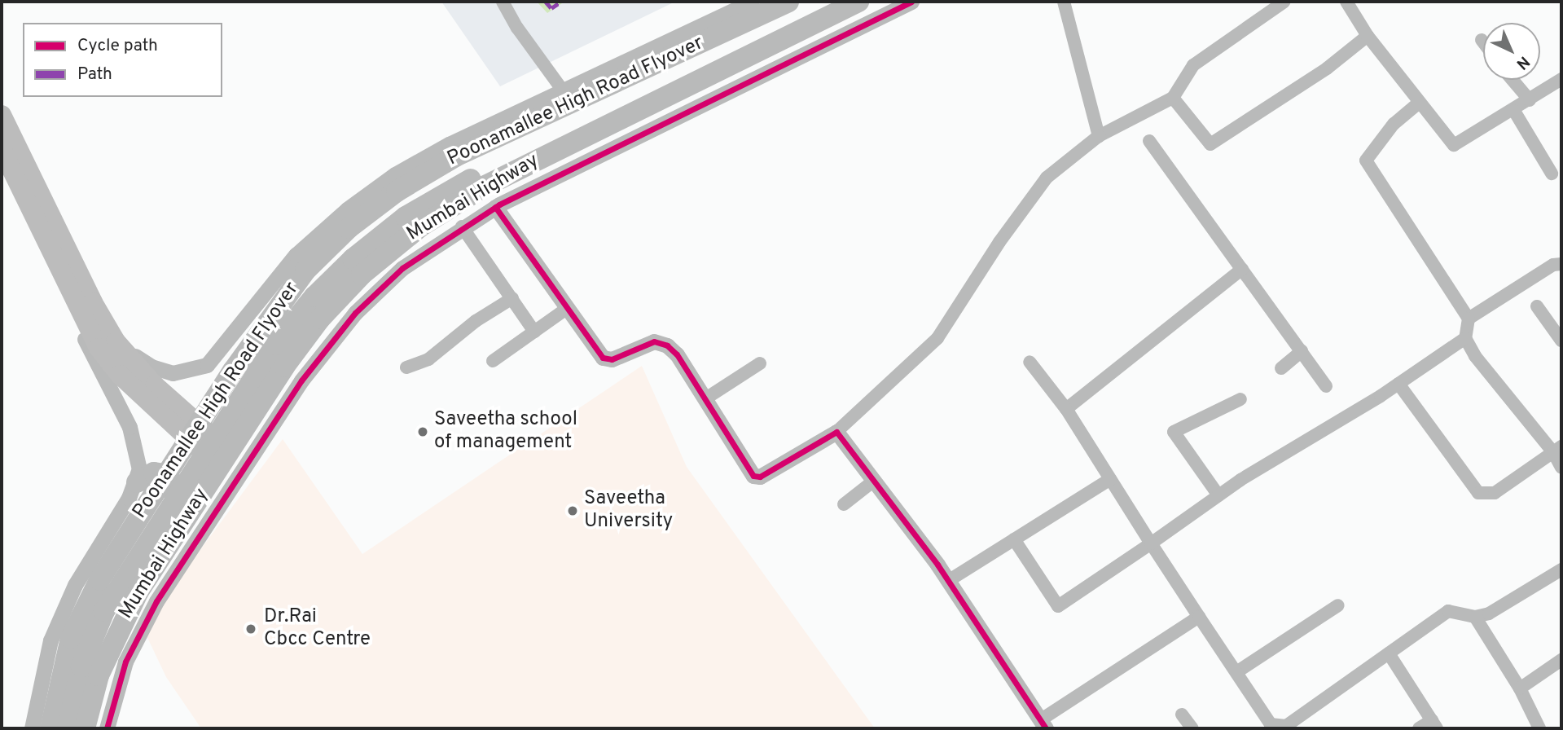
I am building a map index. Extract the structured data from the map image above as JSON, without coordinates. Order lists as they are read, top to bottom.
{
  "streets": {
    "highway": ["Poonamallee High Road Flyover", "Mumbai Highway"]
  },
  "places": ["Saveetha school of management", "Saveetha University", "Dr.Rai Cbcc Centre"],
  "legend": ["Cycle path", "Path"],
  "north": "bottom right"
}
